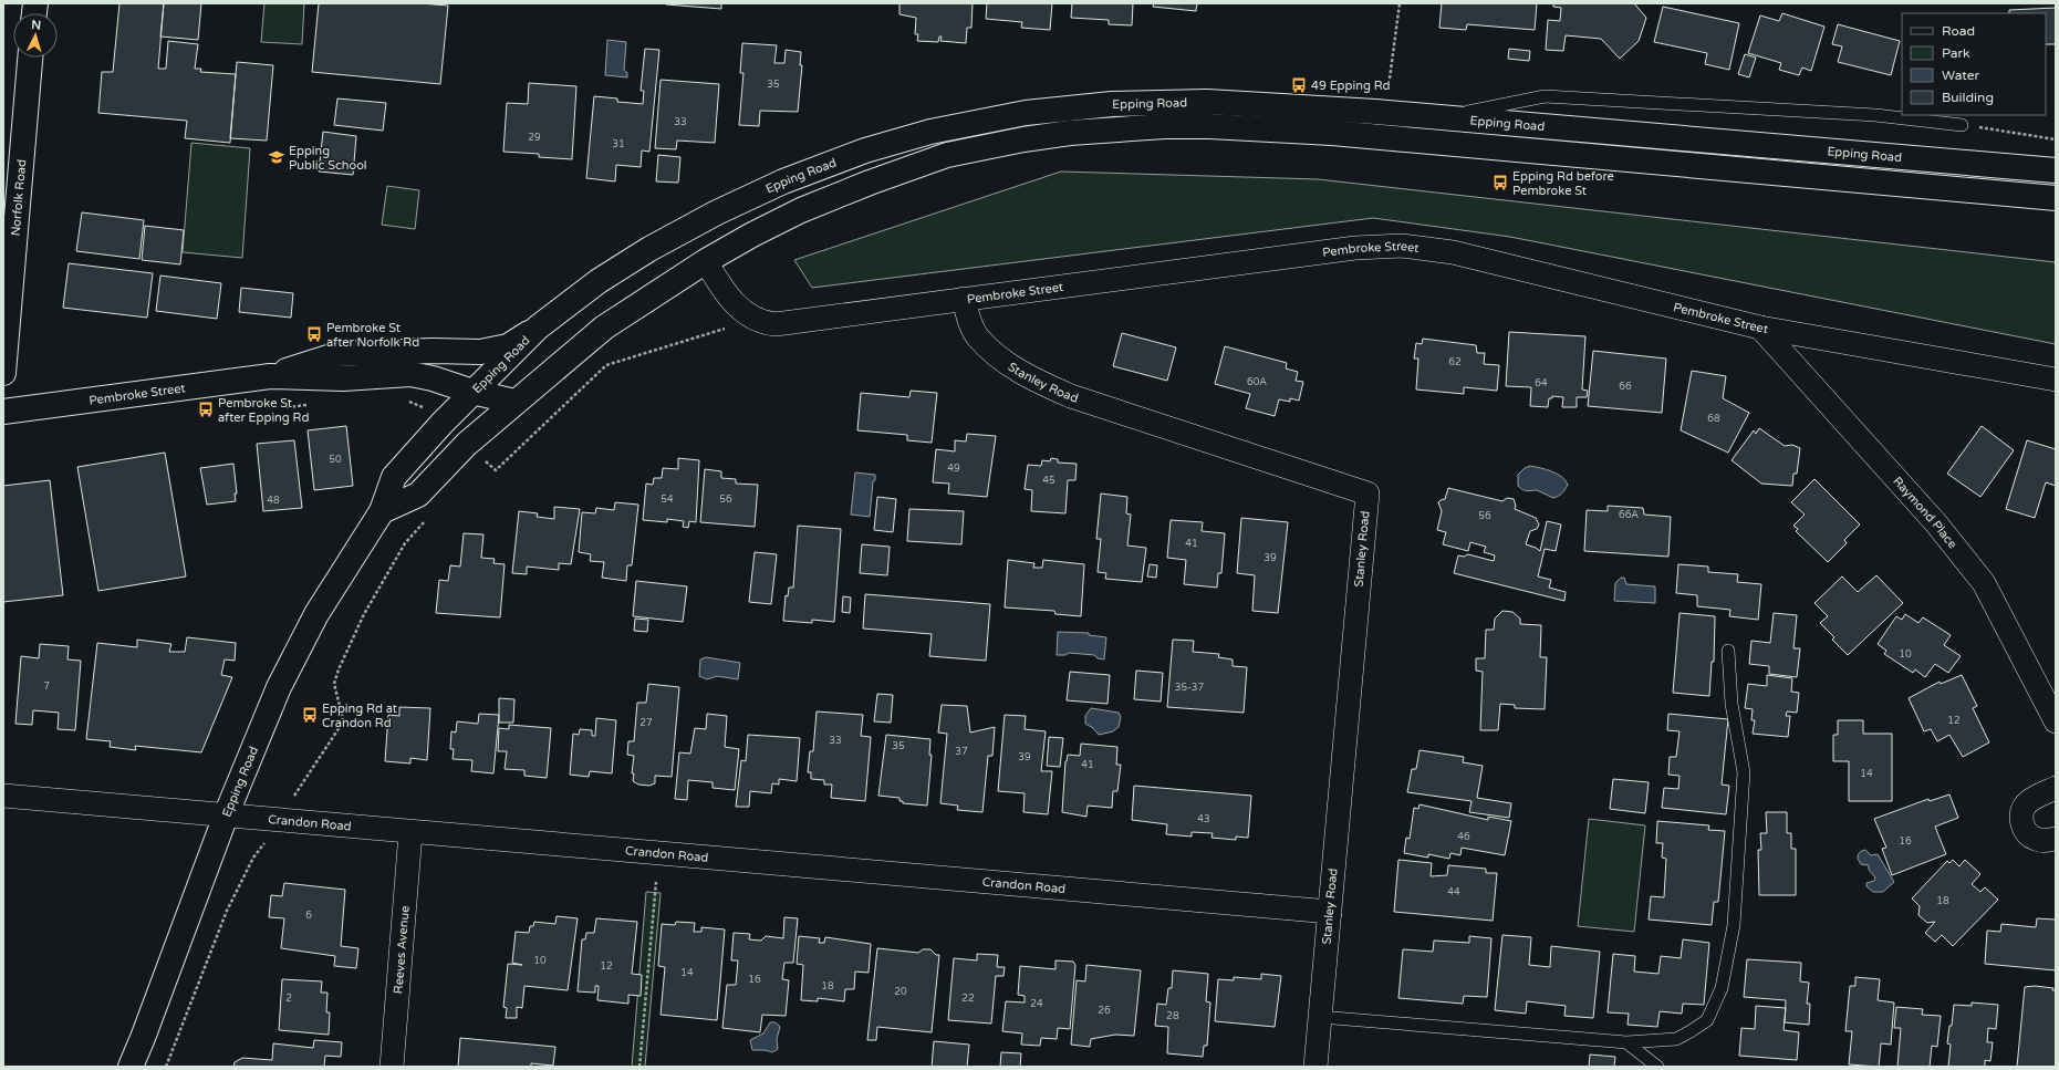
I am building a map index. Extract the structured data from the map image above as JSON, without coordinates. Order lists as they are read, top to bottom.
{
  "streets": {
    "main road": ["Epping Road", "Norfolk Road", "Pembroke Street"],
    "street": [
      "Stanley Road",
      "Raymond Place",
      "Crandon Road",
      "Reeves Avenue"
    ]
  },
  "crossings": [
    ["Epping Road", "Pembroke Street"],
    ["Epping Road", "Crandon Road"],
    ["Pembroke Street", "Stanley Road"],
    ["Pembroke Street", "Raymond Place"],
    ["Stanley Road", "Crandon Road"],
    ["Crandon Road", "Reeves Avenue"]
  ],
  "places": {
    "bus stop": [
      "49 Epping Rd",
      "Epping Rd before Pembroke St",
      "Pembroke St after Norfolk Rd",
      "Pembroke St after Epping Rd",
      "Epping Rd at Crandon Rd"
    ],
    "school or university": ["Epping Public School"]
  },
  "house_numbers": [
    "35",
    "33",
    "29",
    "31",
    "62",
    "60A",
    "64",
    "66",
    "68",
    "50",
    "49",
    "45",
    "54",
    "56",
    "48",
    "66A",
    "56",
    "41",
    "39",
    "10",
    "7",
    "35-37",
    "12",
    "27",
    "33",
    "35",
    "37",
    "39",
    "41",
    "14",
    "43",
    "46",
    "16",
    "44",
    "18",
    "6",
    "10",
    "12",
    "14",
    "16",
    "18",
    "20",
    "2",
    "22",
    "24",
    "26",
    "28"
  ],
  "legend": [
    "Road",
    "Park",
    "Water",
    "Building"
  ],
  "north": "top"
}
